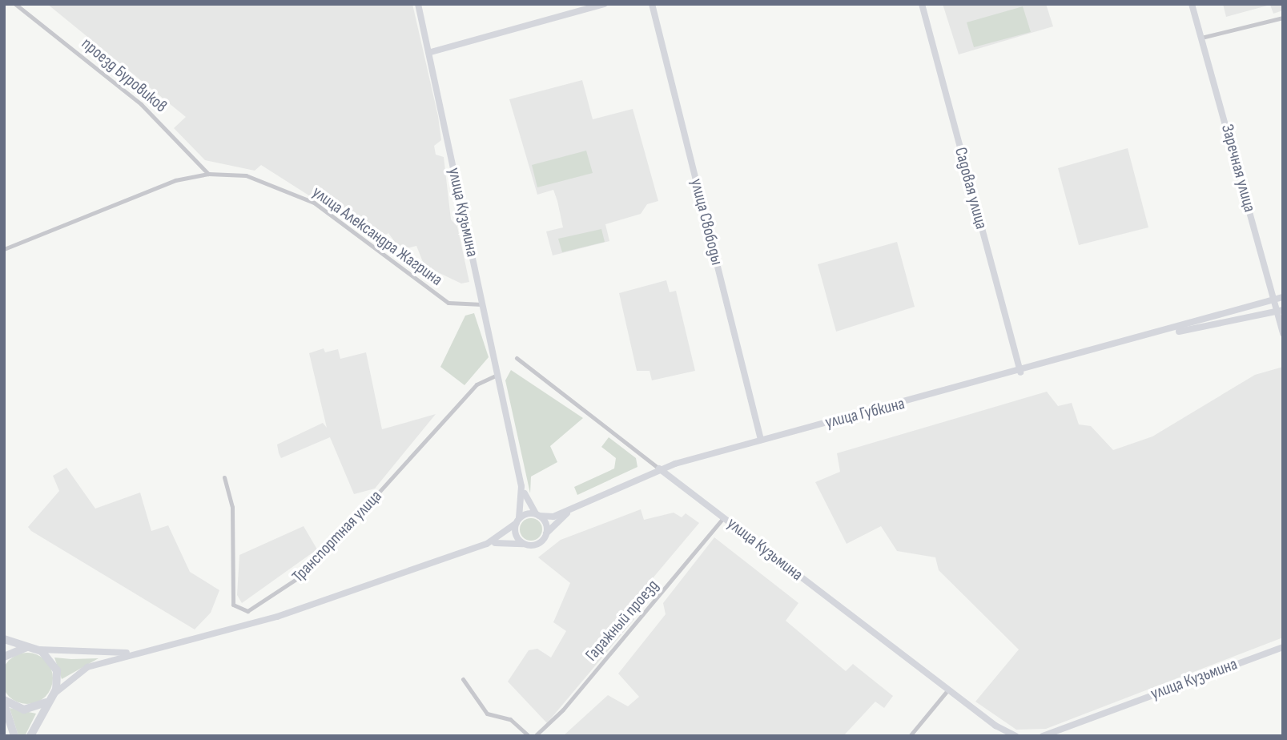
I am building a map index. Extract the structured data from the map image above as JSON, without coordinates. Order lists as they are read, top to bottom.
{
  "streets": {
    "main road": [
      "Заречная улица",
      "Садовая улица",
      "улица Кузьмина",
      "улица Свободы",
      "улица Губкина",
      "Транспортная улица"
    ],
    "street": ["проезд Буровиков", "улица Александра Жагрина", "Гаражный проезд"]
  },
  "crossings": [
    ["проезд Буровиков", "улица Александра Жагрина"],
    ["Заречная улица", "улица Губкина"],
    ["Садовая улица", "улица Губкина"],
    ["улица Кузьмина", "улица Александра Жагрина"],
    ["улица Кузьмина", "улица Губкина"],
    ["улица Кузьмина", "Транспортная улица"],
    ["улица Кузьмина", "Гаражный проезд"],
    ["улица Свободы", "улица Губкина"]
  ]
}
